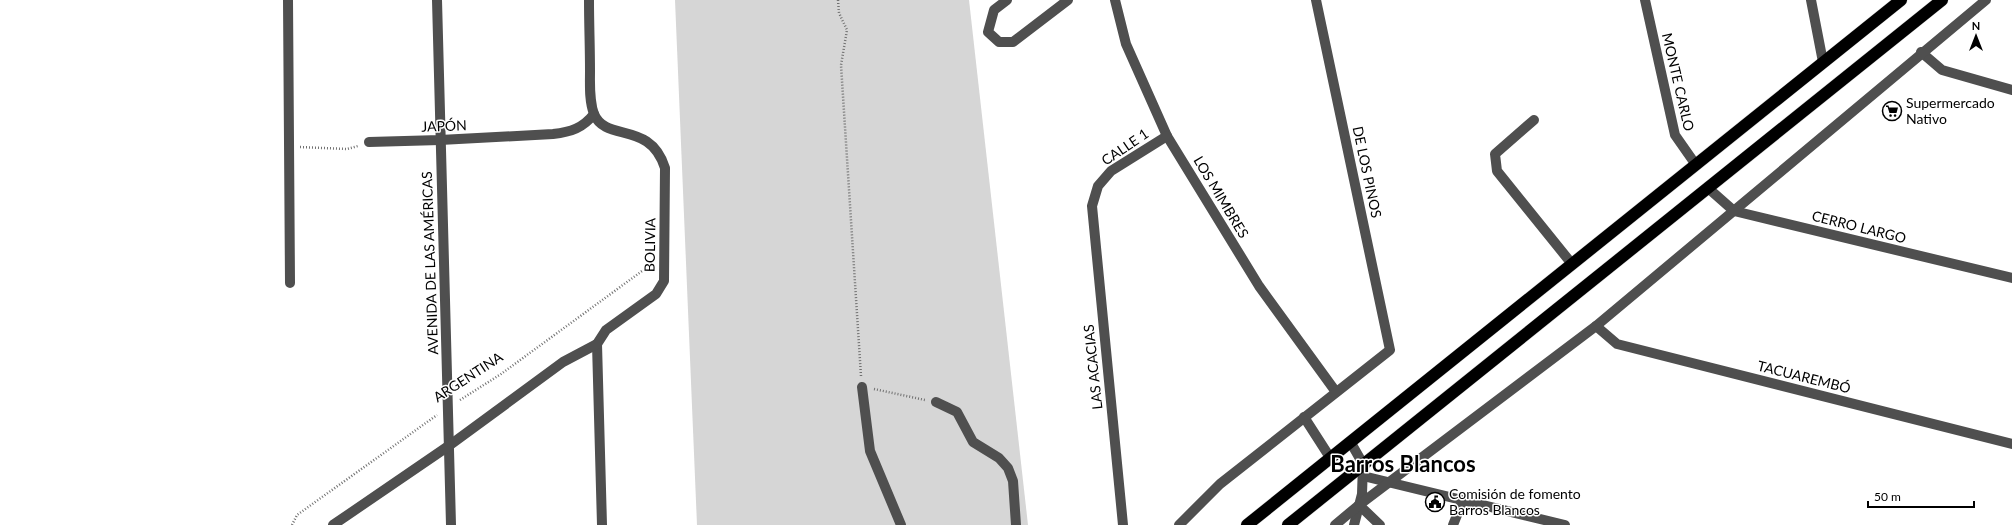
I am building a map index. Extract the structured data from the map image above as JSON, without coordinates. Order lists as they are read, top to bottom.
{
  "streets": {
    "street": [
      "MONTE CARLO",
      "JAPÓN",
      "CALLE 1",
      "DE LOS PINOS",
      "LOS MIMBRES",
      "CERRO LARGO",
      "BOLIVIA",
      "AVENIDA DE LAS AMÉRICAS",
      "LAS ACACIAS",
      "TACUAREMBÓ"
    ],
    "path": ["ARGENTINA"]
  },
  "crossings": [
    ["JAPÓN", "BOLIVIA"],
    ["JAPÓN", "AVENIDA DE LAS AMÉRICAS"],
    ["CALLE 1", "LOS MIMBRES"],
    ["CALLE 1", "LAS ACACIAS"],
    ["DE LOS PINOS", "LOS MIMBRES"],
    ["BOLIVIA", "ARGENTINA"],
    ["AVENIDA DE LAS AMÉRICAS", "ARGENTINA"]
  ],
  "districts": ["Barros Blancos"],
  "places": {
    "supermarket": ["Supermercado Nativo"],
    "public building": ["Comisión de fomento Barros Blancos"]
  },
  "scale_bar": "50 m",
  "north": "top"
}
